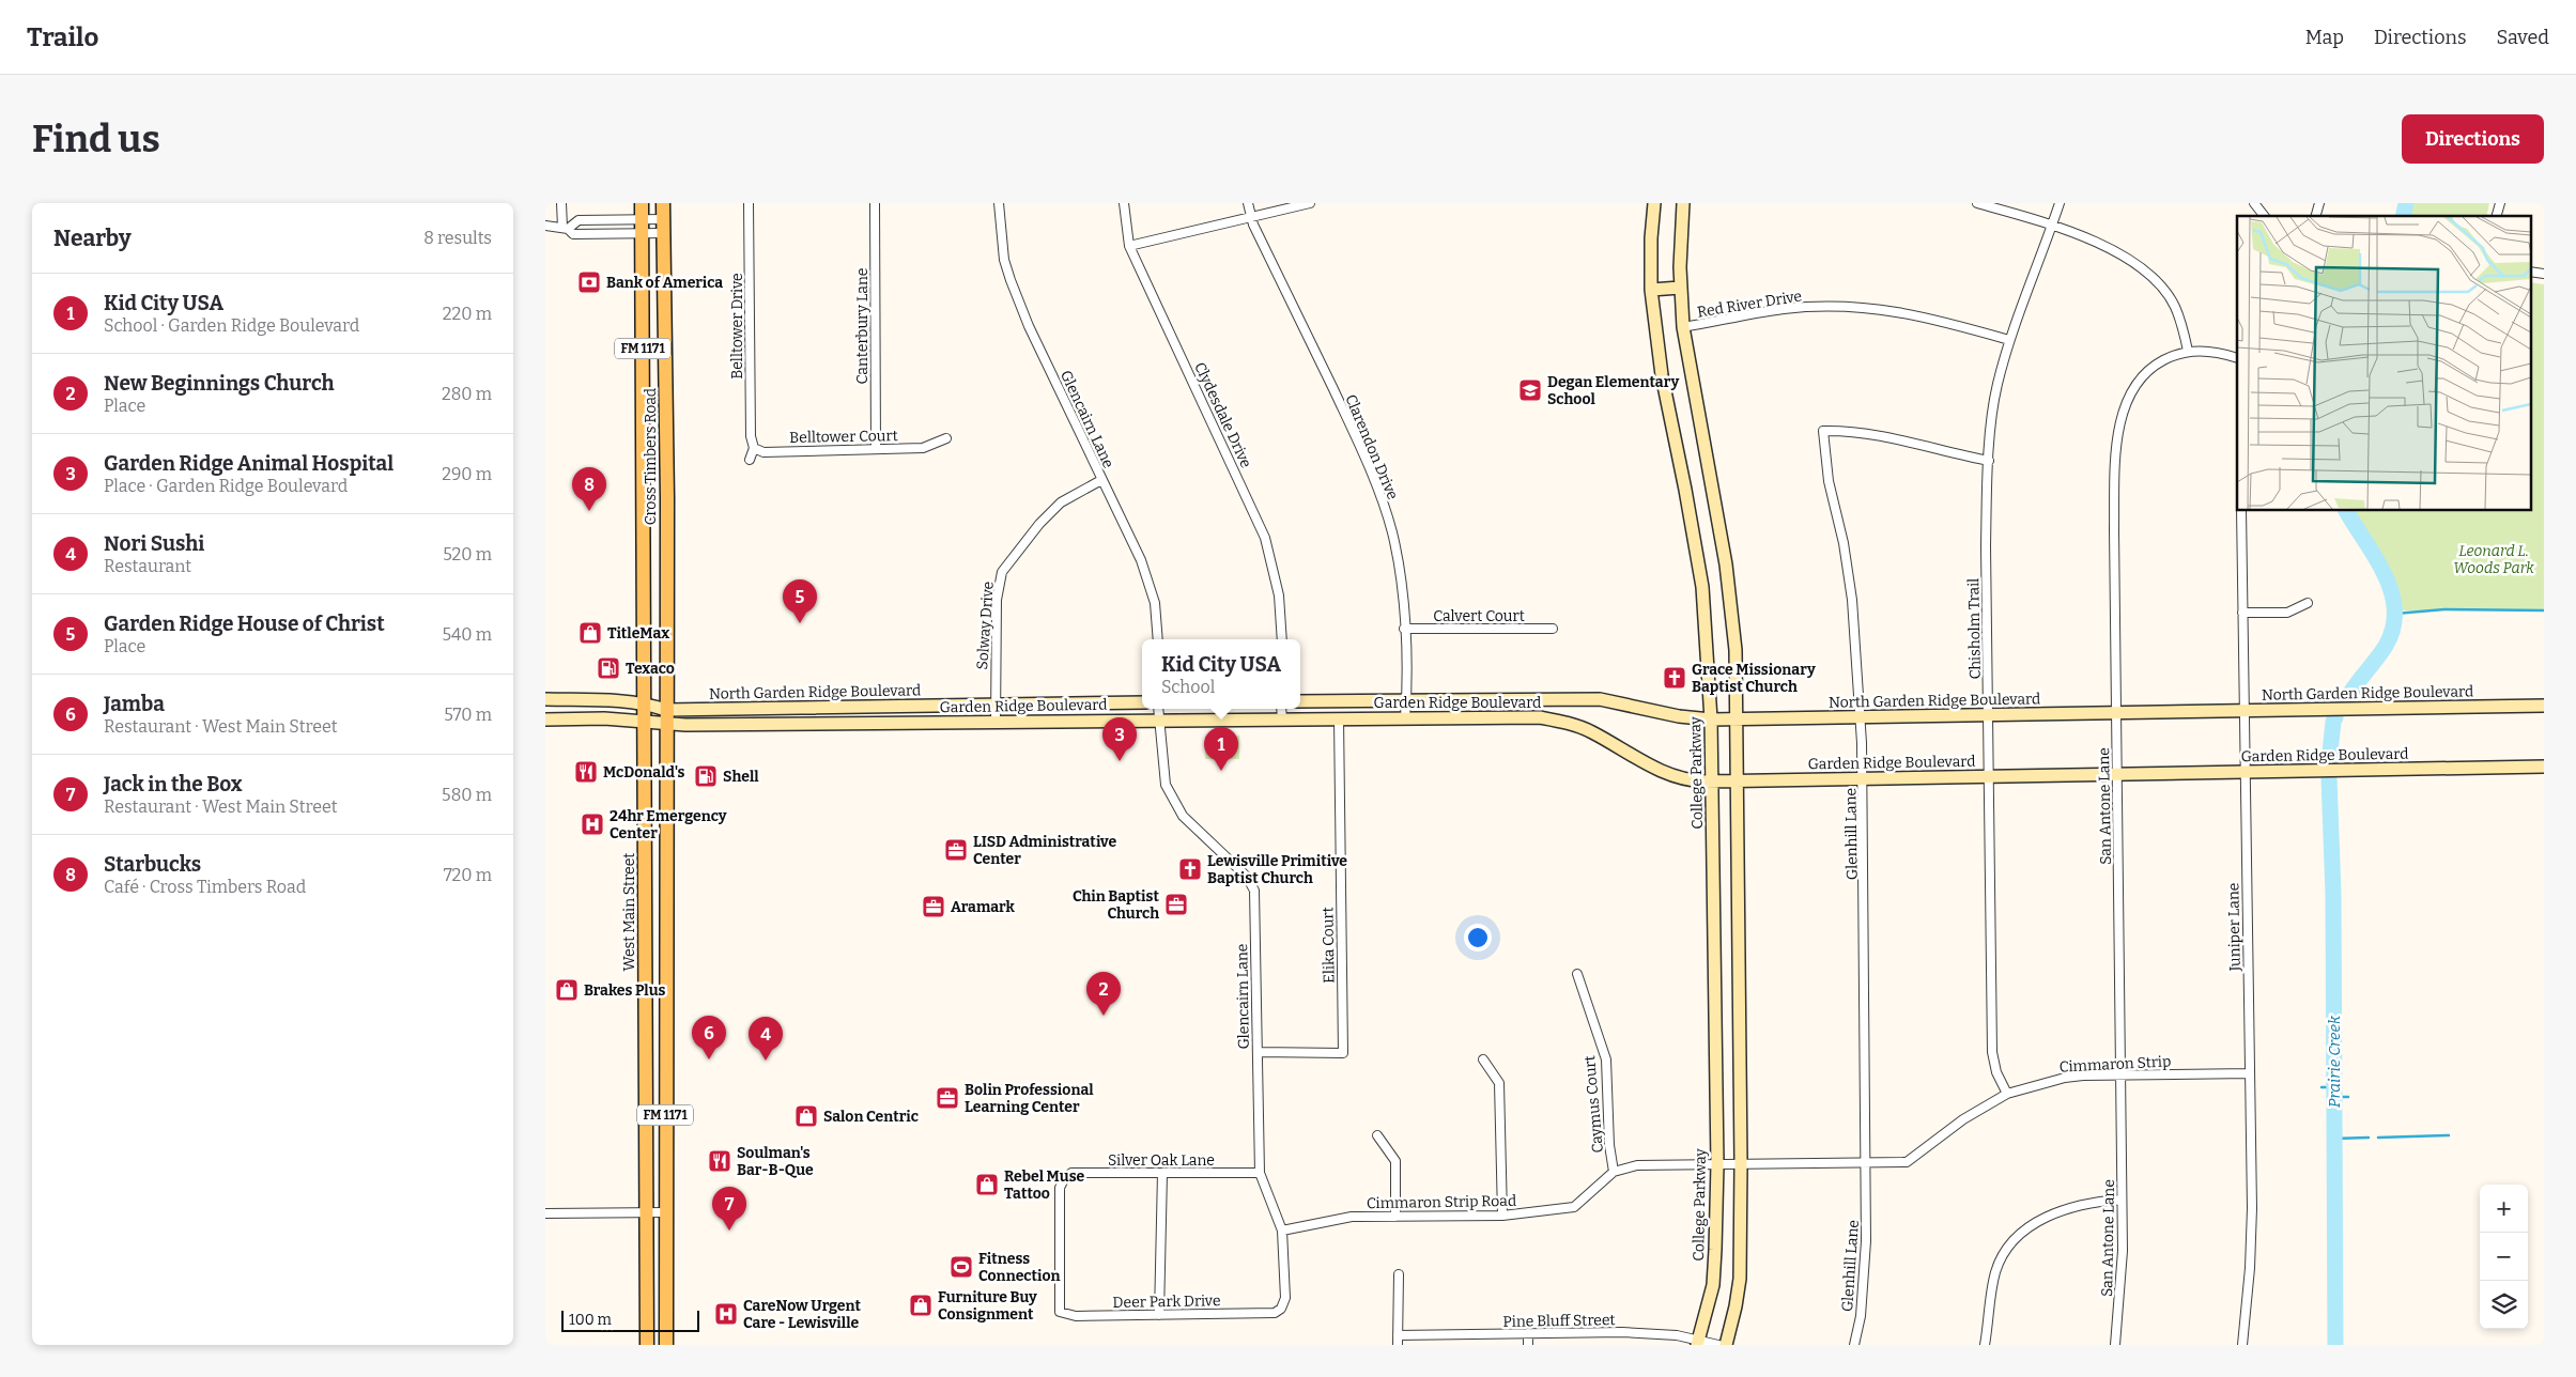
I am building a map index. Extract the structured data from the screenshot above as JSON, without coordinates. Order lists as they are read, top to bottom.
{
  "streets": {
    "main road": [
      "FM 1171",
      "Cross Timbers Road",
      "North Garden Ridge Boulevard",
      "Garden Ridge Boulevard",
      "College Parkway",
      "West Main Street"
    ],
    "street": [
      "Red River Drive",
      "Belltower Drive",
      "Canterbury Lane",
      "Clydesdale Drive",
      "Glencairn Lane",
      "Belltower Court",
      "Clarendon Drive",
      "Calvert Court",
      "Solway Drive",
      "Chisholm Trail",
      "San Antone Lane",
      "Glenhill Lane",
      "Juniper Lane",
      "Elika Court",
      "Cimmaron Strip",
      "Caymus Court",
      "Silver Oak Lane",
      "Cimmaron Strip Road",
      "Deer Park Drive",
      "Pine Bluff Street"
    ]
  },
  "crossings": [
    ["Red River Drive", "Chisholm Trail"],
    ["Belltower Drive", "Belltower Court"],
    ["Canterbury Lane", "Belltower Court"],
    ["FM 1171", "Cross Timbers Road"],
    ["FM 1171", "North Garden Ridge Boulevard"],
    ["FM 1171", "Garden Ridge Boulevard"],
    ["Glencairn Lane", "Solway Drive"],
    ["Glencairn Lane", "Garden Ridge Boulevard"],
    ["Glencairn Lane", "Elika Court"],
    ["Glencairn Lane", "Silver Oak Lane"],
    ["Glencairn Lane", "Cimmaron Strip Road"],
    ["Glencairn Lane", "Deer Park Drive"],
    ["Clarendon Drive", "Calvert Court"],
    ["Clarendon Drive", "North Garden Ridge Boulevard"],
    ["Clarendon Drive", "Garden Ridge Boulevard"],
    ["Cross Timbers Road", "North Garden Ridge Boulevard"],
    ["Cross Timbers Road", "West Main Street"],
    ["Solway Drive", "North Garden Ridge Boulevard"],
    ["Solway Drive", "Garden Ridge Boulevard"],
    ["Chisholm Trail", "North Garden Ridge Boulevard"],
    ["Chisholm Trail", "Garden Ridge Boulevard"],
    ["Chisholm Trail", "Glenhill Lane"],
    ["Chisholm Trail", "Cimmaron Strip"],
    ["North Garden Ridge Boulevard", "College Parkway"],
    ["North Garden Ridge Boulevard", "San Antone Lane"],
    ["North Garden Ridge Boulevard", "Glenhill Lane"],
    ["North Garden Ridge Boulevard", "West Main Street"],
    ["North Garden Ridge Boulevard", "Juniper Lane"],
    ["Garden Ridge Boulevard", "College Parkway"],
    ["Garden Ridge Boulevard", "San Antone Lane"],
    ["Garden Ridge Boulevard", "Glenhill Lane"],
    ["Garden Ridge Boulevard", "West Main Street"],
    ["Garden Ridge Boulevard", "Juniper Lane"],
    ["Garden Ridge Boulevard", "Elika Court"],
    ["College Parkway", "Cimmaron Strip"],
    ["College Parkway", "Cimmaron Strip Road"],
    ["College Parkway", "Pine Bluff Street"],
    ["San Antone Lane", "Cimmaron Strip"],
    ["Glenhill Lane", "Cimmaron Strip"],
    ["Juniper Lane", "Cimmaron Strip"],
    ["Cimmaron Strip", "Cimmaron Strip Road"],
    ["Caymus Court", "Cimmaron Strip Road"],
    ["Silver Oak Lane", "Deer Park Drive"]
  ],
  "water": ["Prairie Creek"],
  "parks": ["Leonard L. Woods Park"],
  "places": {
    "bank": ["Bank of America"],
    "school or university": ["Degan Elementary School"],
    "shop": [
      "TitleMax",
      "Brakes Plus",
      "Salon Centric",
      "Rebel Muse Tattoo",
      "Furniture Buy Consignment"
    ],
    "fuel station": ["Texaco", "Shell"],
    "church": ["Grace Missionary Baptist Church", "Lewisville Primitive Baptist Church"],
    "restaurant": ["McDonald's", "Soulman's Bar-B-Que"],
    "hospital": ["24hr Emergency Center", "CareNow Urgent Care - Lewisville"],
    "office": [
      "LISD Administrative Center",
      "Chin Baptist Church",
      "Aramark",
      "Bolin Professional Learning Center"
    ],
    "sports": ["Fitness Connection"]
  },
  "scale_bar": "100 m",
  "page": {
    "header": "Trailo",
    "nav": ["Map", "Directions", "Saved"],
    "buttons": "Directions",
    "title": "Find us",
    "heading": ["Nearby", "8 results"],
    "list": [
      {
        "mark": "1",
        "name": "Kid City USA",
        "note": "School · Garden Ridge Boulevard",
        "value": "220 m"
      },
      {
        "mark": "2",
        "name": "New Beginnings Church",
        "note": "Place",
        "value": "280 m"
      },
      {
        "mark": "3",
        "name": "Garden Ridge Animal Hospital",
        "note": "Place · Garden Ridge Boulevard",
        "value": "290 m"
      },
      {
        "mark": "4",
        "name": "Nori Sushi",
        "note": "Restaurant",
        "value": "520 m"
      },
      {
        "mark": "5",
        "name": "Garden Ridge House of Christ",
        "note": "Place",
        "value": "540 m"
      },
      {
        "mark": "6",
        "name": "Jamba",
        "note": "Restaurant · West Main Street",
        "value": "570 m"
      },
      {
        "mark": "7",
        "name": "Jack in the Box",
        "note": "Restaurant · West Main Street",
        "value": "580 m"
      },
      {
        "mark": "8",
        "name": "Starbucks",
        "note": "Café · Cross Timbers Road",
        "value": "720 m"
      }
    ],
    "pins": [
      "8",
      "5",
      "3",
      "1",
      "2",
      "6",
      "4",
      "7"
    ],
    "popup": ["Kid City USA", "School"],
    "map_buttons": ["+", "−"],
    "scale": "100 m"
  }
}
